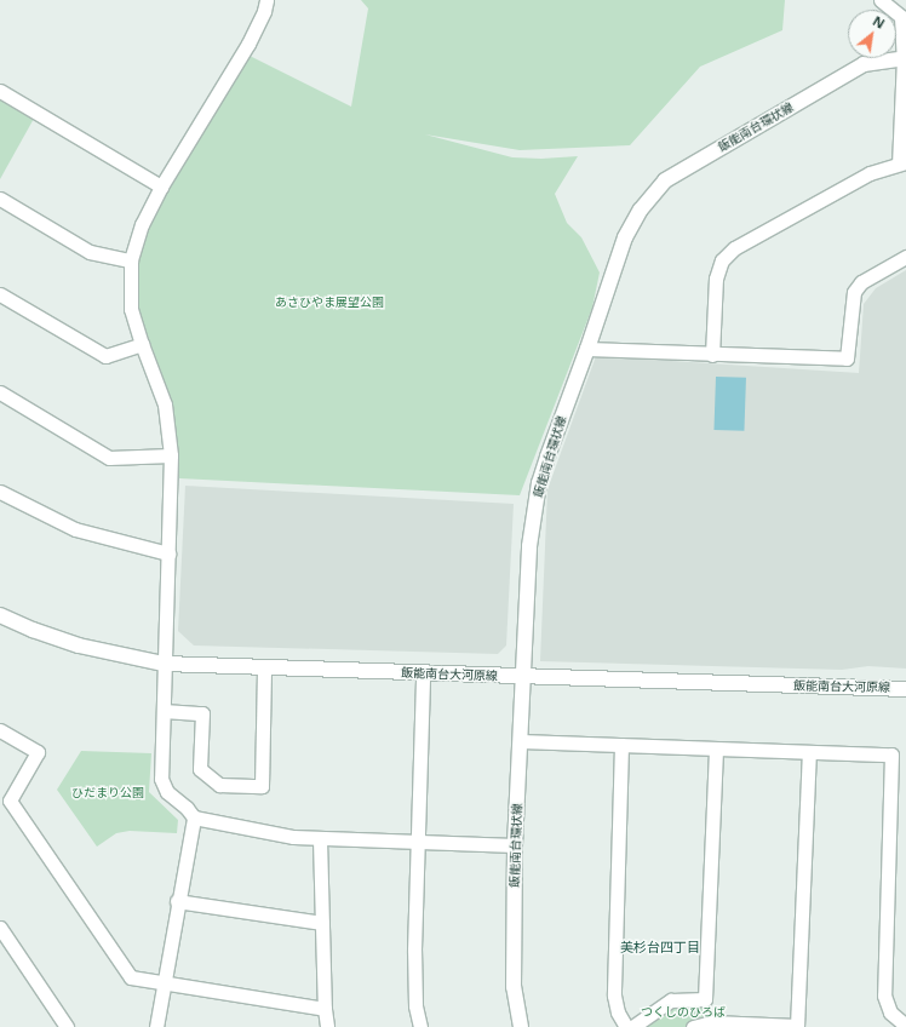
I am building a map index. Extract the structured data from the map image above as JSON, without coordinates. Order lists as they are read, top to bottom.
{
  "streets": {
    "street": ["飯能南台環状線", "飯能南台大河原線"]
  },
  "crossings": [
    ["飯能南台環状線", "飯能南台大河原線"]
  ],
  "districts": ["美杉台四丁目"],
  "parks": ["あさひやま展望公園", "ひだまり公園", "つくしのひろば"],
  "north": "top right"
}
